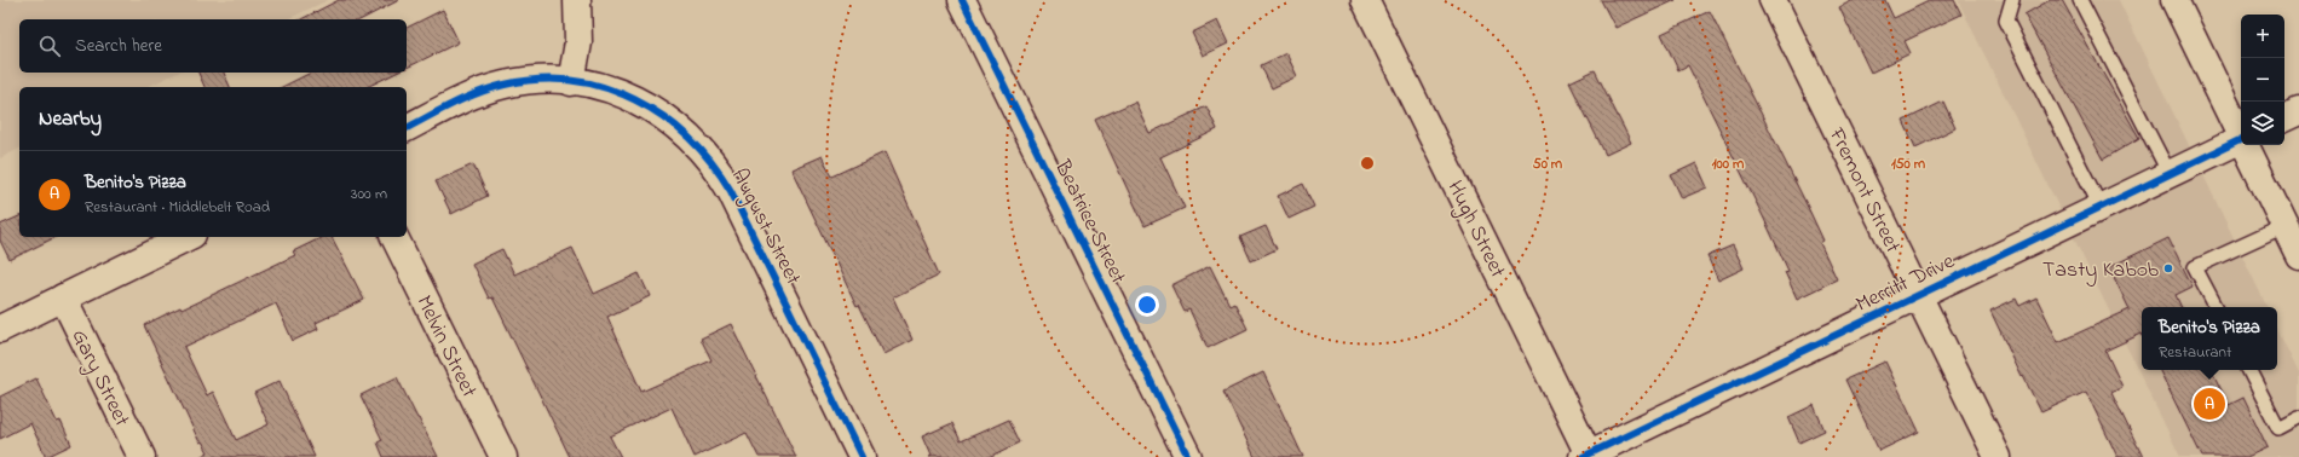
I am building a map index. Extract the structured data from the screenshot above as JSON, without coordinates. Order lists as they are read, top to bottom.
{
  "streets": {
    "street": [
      "Fremont Street",
      "Beatrice Street",
      "August Street",
      "Hugh Street",
      "Merritt Drive",
      "Melvin Street",
      "Gary Street"
    ]
  },
  "crossings": [
    ["Fremont Street", "Merritt Drive"],
    ["Hugh Street", "Merritt Drive"]
  ],
  "places": ["Tasty Kabob"],
  "page": {
    "map_buttons": ["+", "−"],
    "search": "Search here",
    "heading": "Nearby",
    "list": [
      {
        "mark": "A",
        "name": "Benito's Pizza",
        "note": "Restaurant · Middlebelt Road",
        "value": "300 m"
      }
    ],
    "popup": ["Benito's Pizza", "Restaurant"],
    "pins": "A"
  },
  "rings": ["50 m", "100 m", "150 m"]
}
